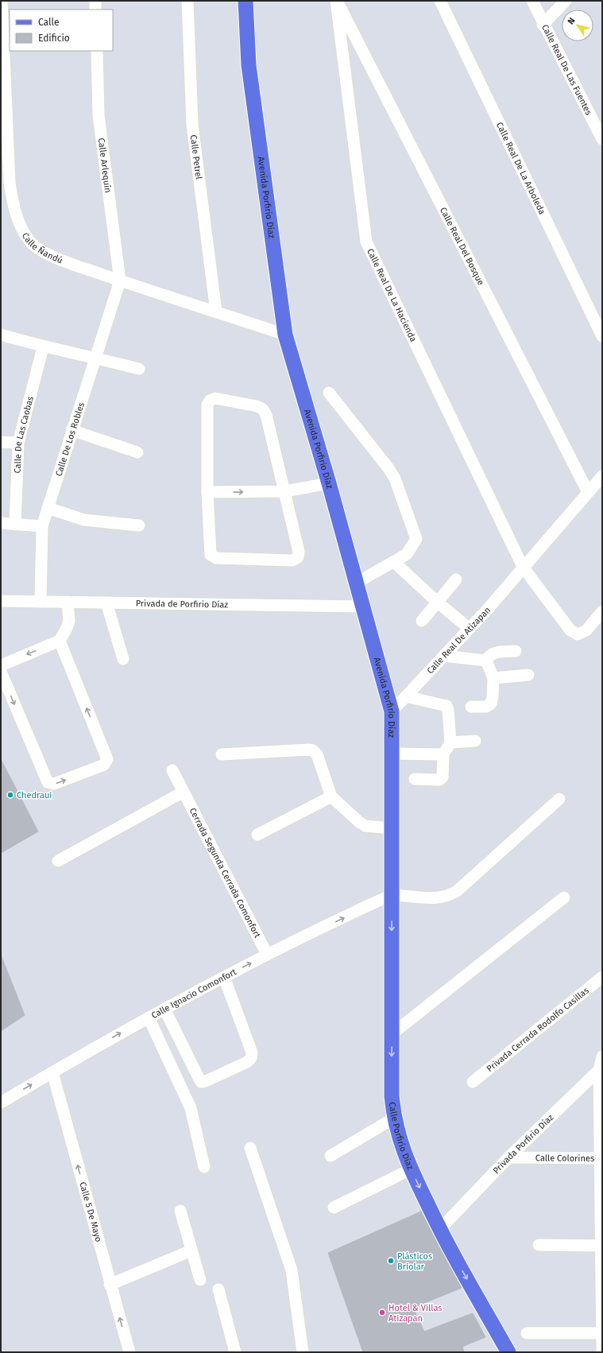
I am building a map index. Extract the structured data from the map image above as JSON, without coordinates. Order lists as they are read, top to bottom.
{
  "streets": {
    "main road": ["Avenida Porfirio Díaz", "Calle Porfirio Díaz"],
    "street": [
      "Calle Real De Las Fuentes",
      "Calle Petrel",
      "Calle Arlequín",
      "Calle Real De La Arboleda",
      "Calle Ñandú",
      "Calle Real Del Bosque",
      "Calle Real De La Hacienda",
      "Calle De Las Caobas",
      "Calle De Los Robles",
      "Privada de Porfirio Díaz",
      "Calle Real De Atizapan",
      "Cerrada Segunda Cerrada Comonfort",
      "Calle Ignacio Comonfort",
      "Privada Cerrada Rodolfo Casillas",
      "Privada Porfirio Díaz",
      "Calle Colorines",
      "Calle 5 De Mayo"
    ]
  },
  "crossings": [
    ["Calle Petrel", "Calle Ñandú"],
    ["Calle Arlequín", "Calle Ñandú"],
    ["Calle Arlequín", "Calle De Los Robles"],
    ["Avenida Porfirio Díaz", "Calle Ñandú"],
    ["Avenida Porfirio Díaz", "Privada de Porfirio Díaz"],
    ["Avenida Porfirio Díaz", "Calle Real De Atizapan"],
    ["Avenida Porfirio Díaz", "Calle Ignacio Comonfort"],
    ["Avenida Porfirio Díaz", "Calle Porfirio Díaz"],
    ["Calle Ñandú", "Calle De Los Robles"],
    ["Calle Real Del Bosque", "Calle Real De La Hacienda"],
    ["Calle Real Del Bosque", "Calle Real De Atizapan"],
    ["Calle Real De La Hacienda", "Calle Real De Atizapan"],
    ["Calle De Los Robles", "Privada de Porfirio Díaz"],
    ["Cerrada Segunda Cerrada Comonfort", "Calle Ignacio Comonfort"],
    ["Calle Ignacio Comonfort", "Calle Porfirio Díaz"],
    ["Calle Ignacio Comonfort", "Calle 5 De Mayo"],
    ["Calle Porfirio Díaz", "Privada Porfirio Díaz"],
    ["Privada Porfirio Díaz", "Calle Colorines"]
  ],
  "one_way": ["Calle Ignacio Comonfort", "Calle Porfirio Díaz"],
  "places": ["Chedraui", "Plásticos Briolar", "Hotel & Villas Atizapan"],
  "legend": ["Calle", "Edificio"],
  "north": "top left"
}
